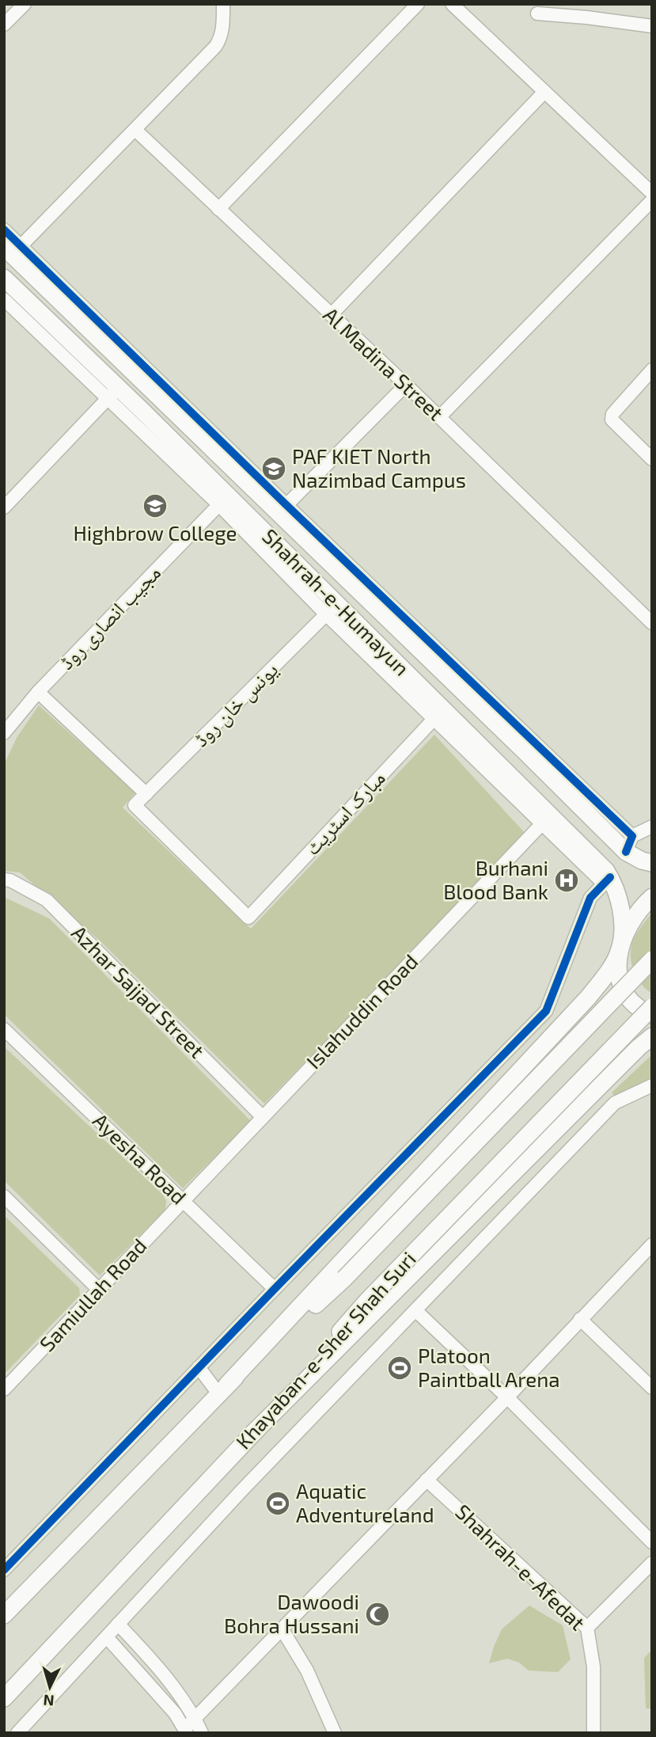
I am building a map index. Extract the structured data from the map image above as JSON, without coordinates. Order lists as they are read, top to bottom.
{
  "streets": {
    "main road": ["Shahrah-e-Humayun", "Khayaban-e-Sher Shah Suri"],
    "street": [
      "Al Madina Street",
      "مجیب انصاری روڈ",
      "یونس خان روڈ",
      "مبارک اسٹریٹ",
      "Azhar Sajjad Street",
      "Islahuddin Road",
      "Ayesha Road",
      "Samiullah Road",
      "Shahrah-e-Afedat"
    ]
  },
  "crossings": [
    ["Shahrah-e-Humayun", "مجیب انصاری روڈ"],
    ["Shahrah-e-Humayun", "یونس خان روڈ"],
    ["Shahrah-e-Humayun", "مبارک اسٹریٹ"],
    ["Shahrah-e-Humayun", "Islahuddin Road"],
    ["یونس خان روڈ", "مبارک اسٹریٹ"],
    ["Azhar Sajjad Street", "Islahuddin Road"],
    ["Islahuddin Road", "Ayesha Road"],
    ["Islahuddin Road", "Samiullah Road"],
    ["Ayesha Road", "Samiullah Road"]
  ],
  "places": {
    "school or university": ["PAF KIET North Nazimbad Campus", "Highbrow College"],
    "hospital": ["Burhani Blood Bank"],
    "sports": ["Platoon Paintball Arena", "Aquatic Adventureland"],
    "mosque": ["Dawoodi Bohra Hussani"]
  },
  "north": "bottom"
}
